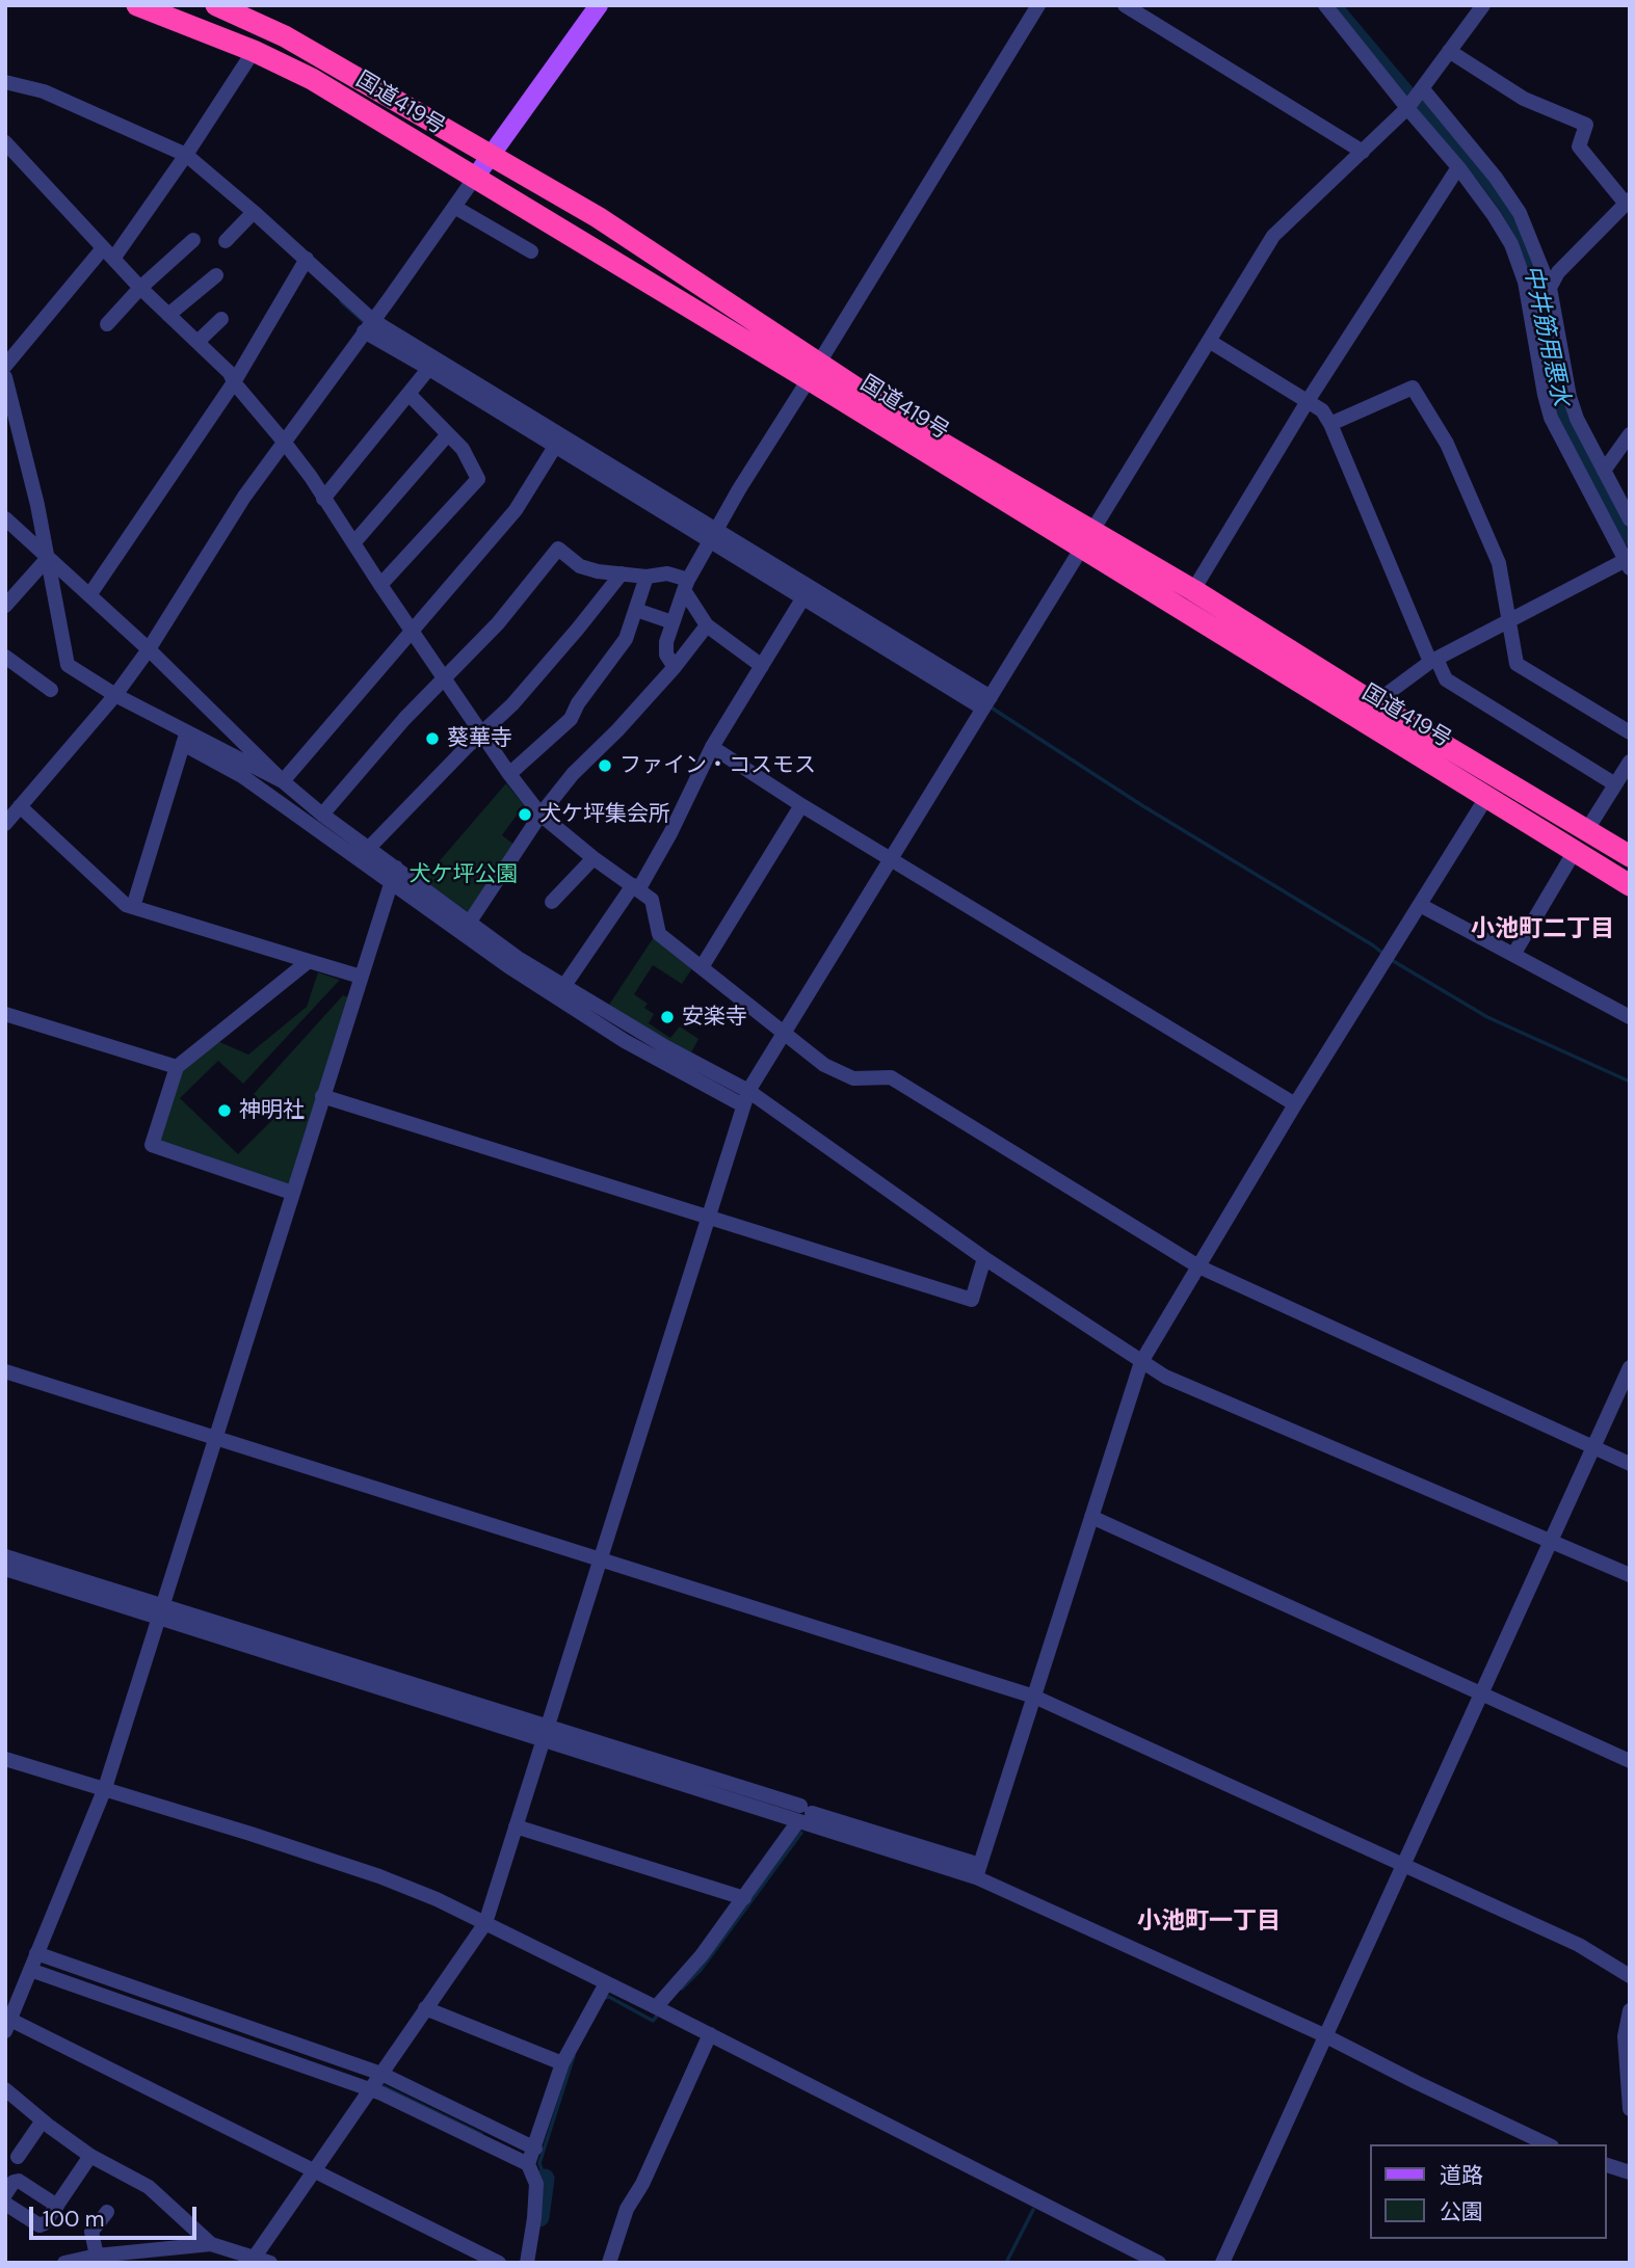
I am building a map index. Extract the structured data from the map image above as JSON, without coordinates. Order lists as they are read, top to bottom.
{
  "streets": {
    "highway": ["国道419号"]
  },
  "districts": ["小池町二丁目", "小池町一丁目"],
  "water": ["中井筋用悪水"],
  "parks": ["犬ケ坪公園"],
  "places": [
    "葵華寺",
    "ファイン・コスモス",
    "犬ケ坪集会所",
    "安楽寺",
    "神明社"
  ],
  "legend": ["道路", "公園"],
  "scale_bar": "100 m"
}
